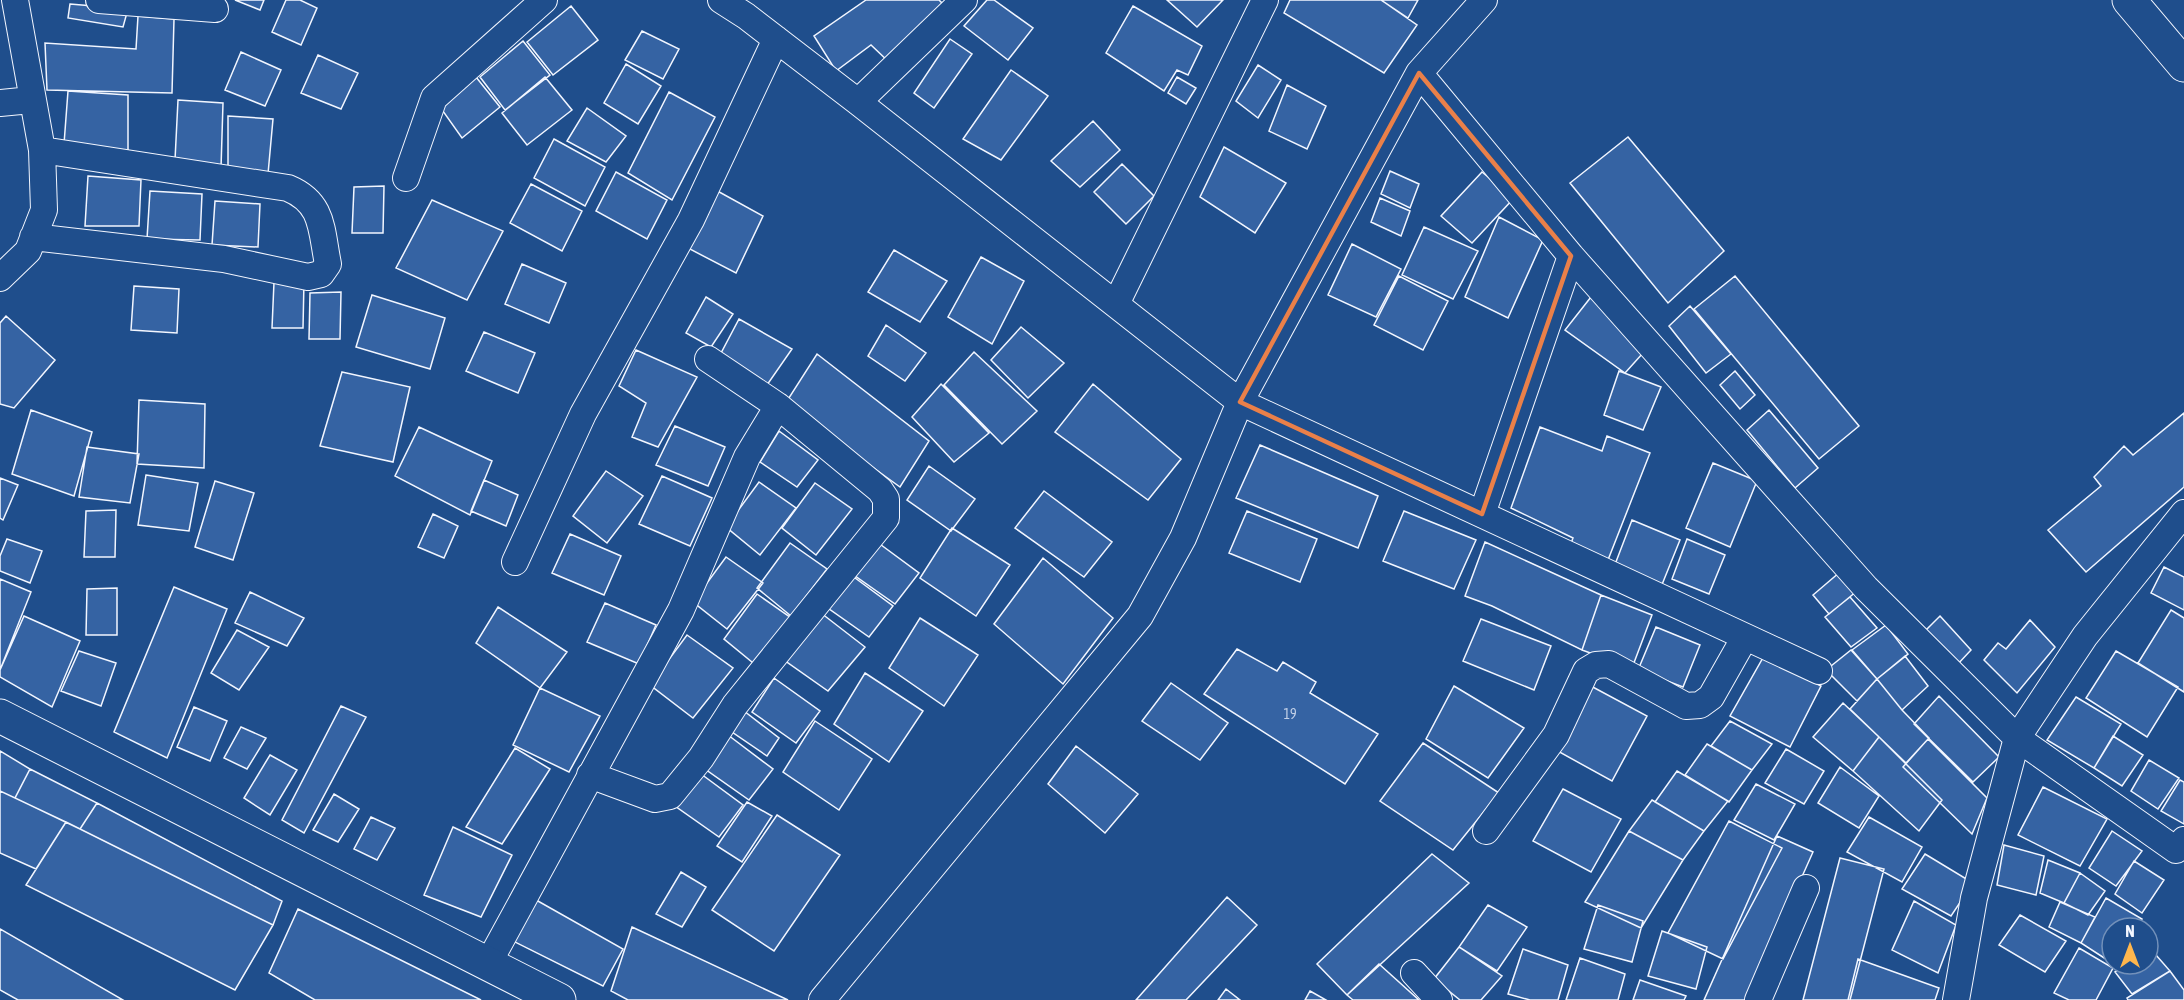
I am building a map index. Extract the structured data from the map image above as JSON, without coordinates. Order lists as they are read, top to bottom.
{
  "house_numbers": ["19"],
  "north": "top"
}
